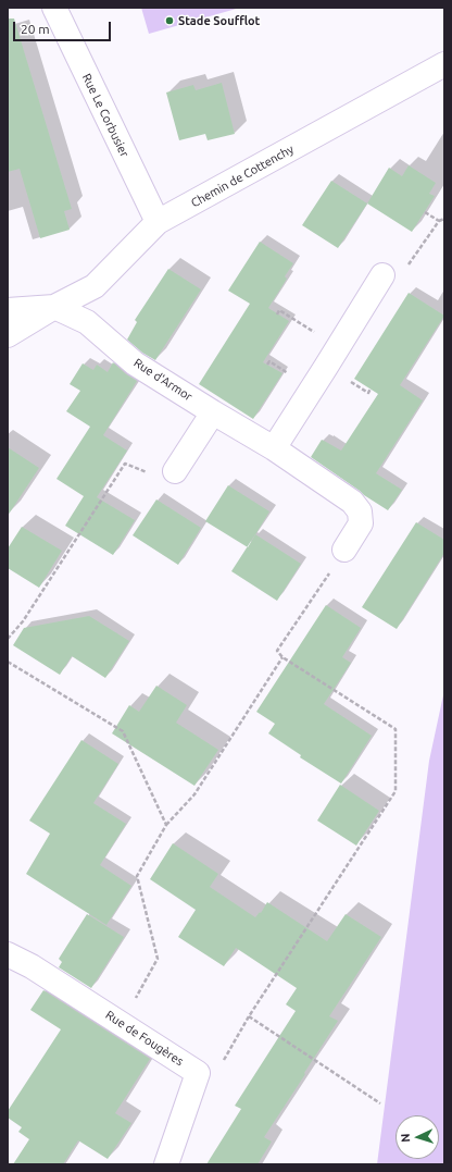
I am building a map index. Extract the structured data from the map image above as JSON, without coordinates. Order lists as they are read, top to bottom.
{
  "streets": {
    "street": [
      "Rue Le Corbusier",
      "Chemin de Cottenchy",
      "Rue d'Armor",
      "Rue de Fougères"
    ]
  },
  "crossings": [
    ["Rue Le Corbusier", "Chemin de Cottenchy"],
    ["Chemin de Cottenchy", "Rue d'Armor"]
  ],
  "places": ["Stade Soufflot"],
  "scale_bar": "20 m",
  "north": "left"
}
